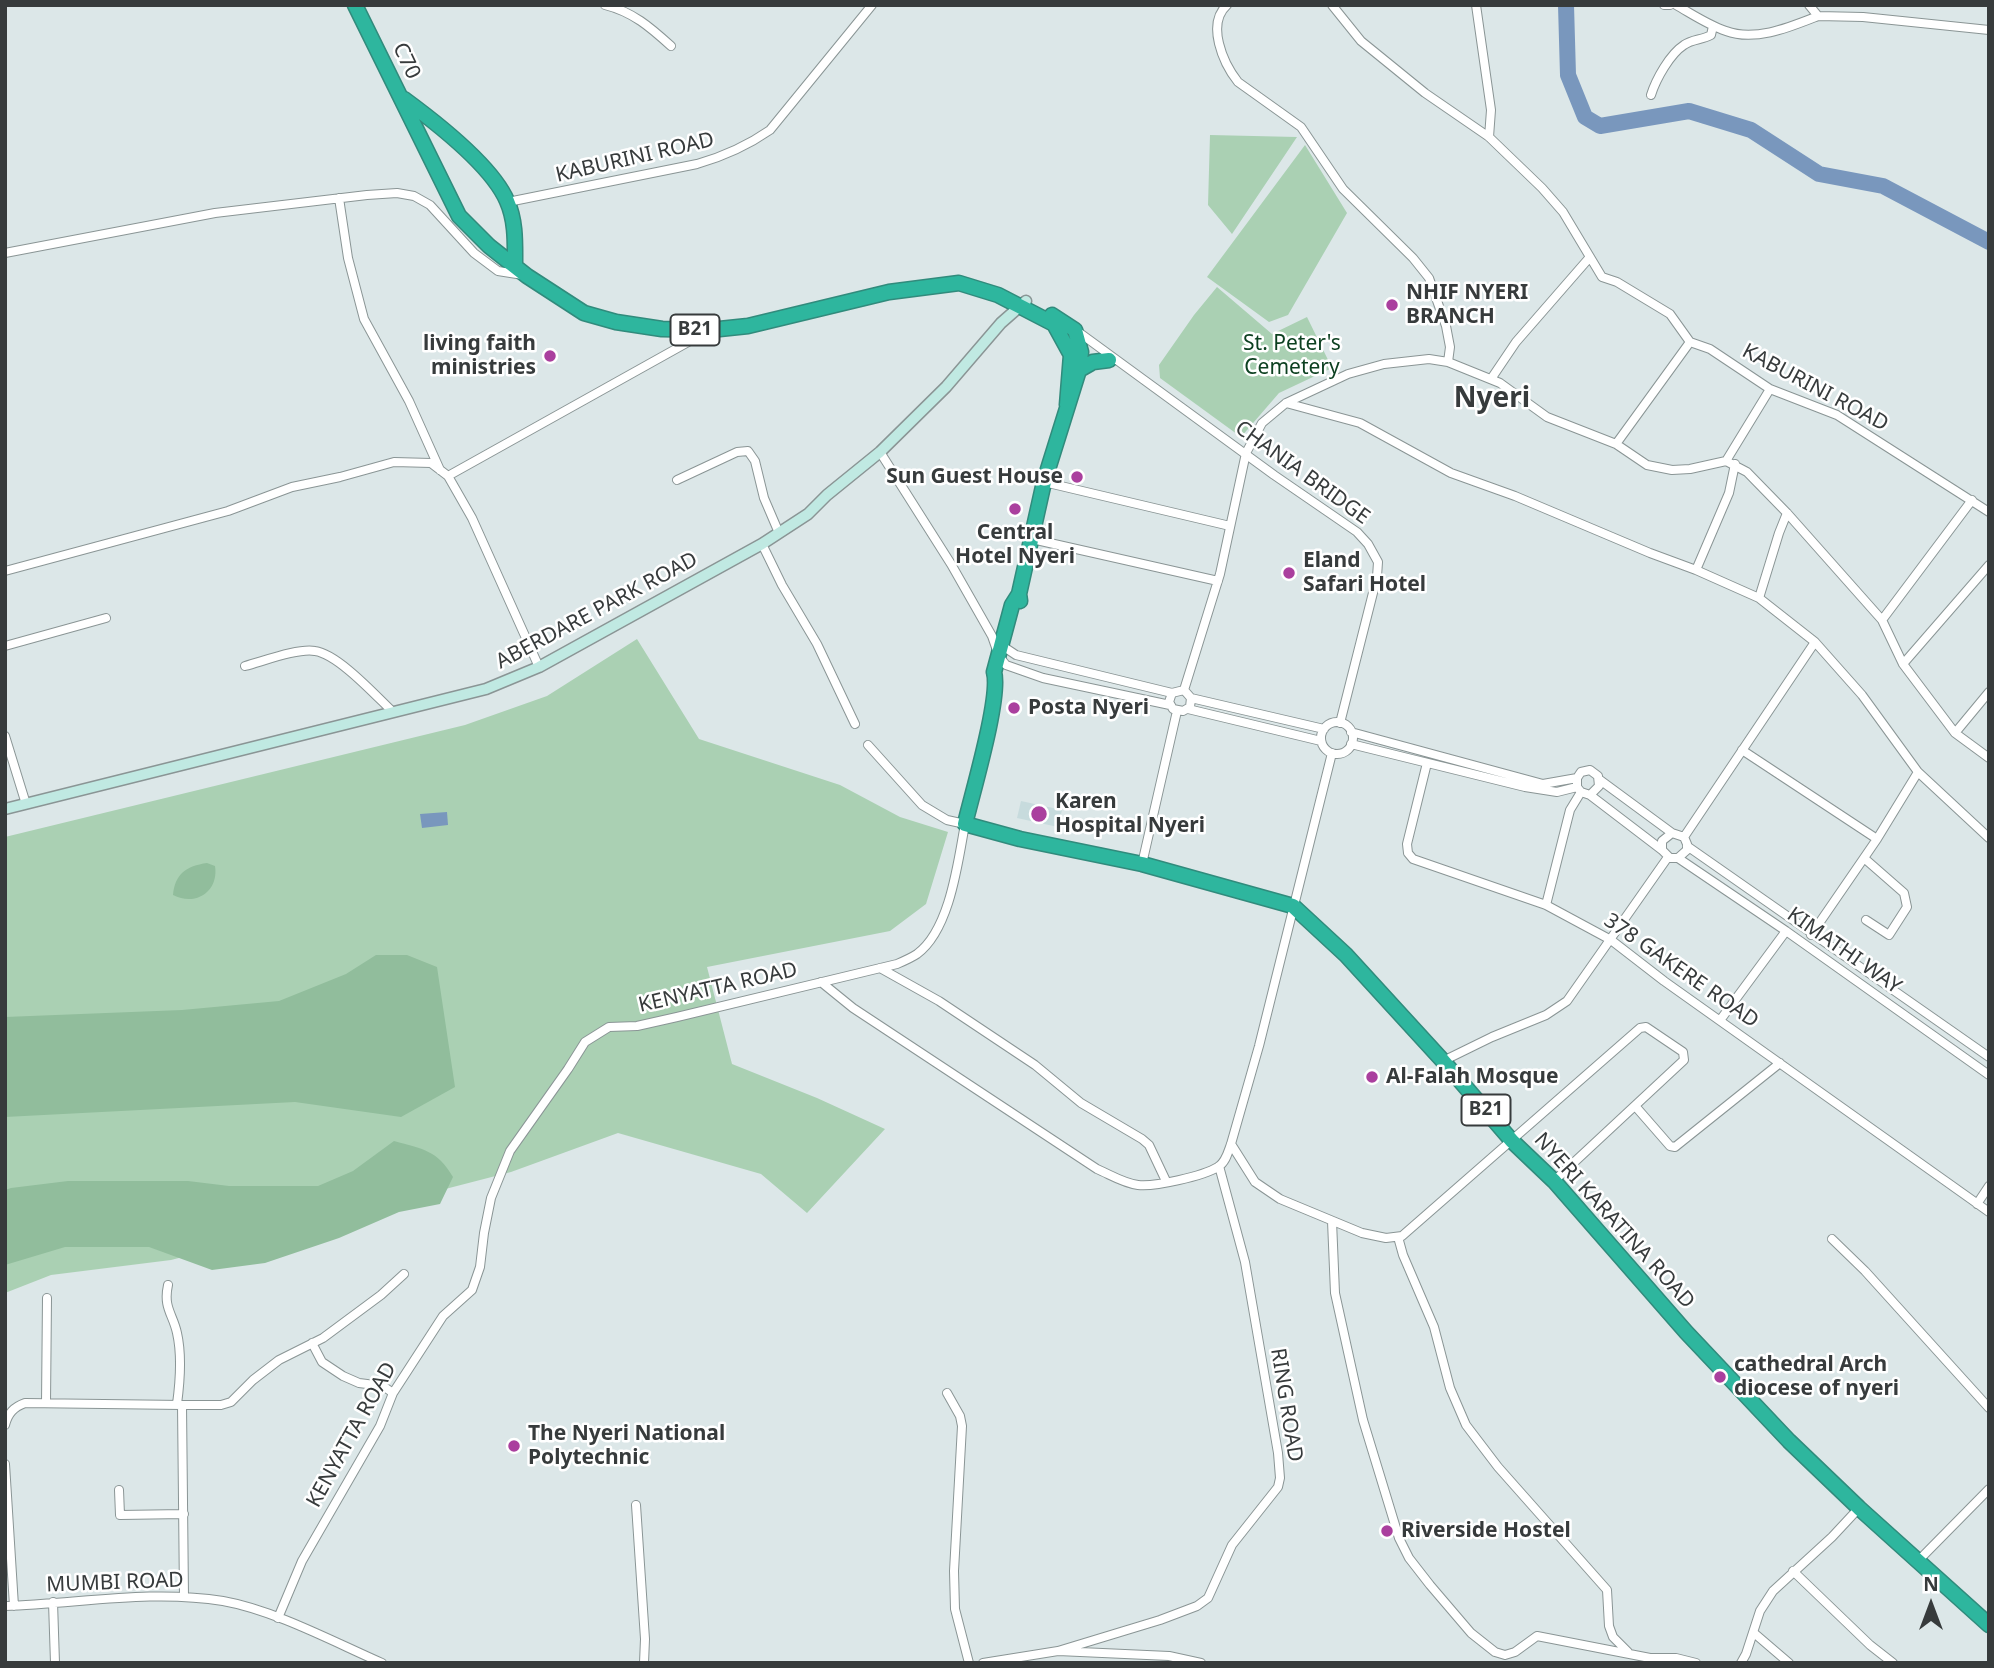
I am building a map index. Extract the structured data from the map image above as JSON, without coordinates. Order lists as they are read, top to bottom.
{
  "streets": {
    "highway": ["C70", "B21", "NYERI KARATINA ROAD"],
    "street": [
      "KABURINI ROAD",
      "CHANIA BRIDGE",
      "ABERDARE PARK ROAD",
      "KIMATHI WAY",
      "378 GAKERE ROAD",
      "KENYATTA ROAD",
      "RING ROAD",
      "MUMBI ROAD"
    ]
  },
  "crossings": [
    ["C70", "B21"],
    ["KABURINI ROAD", "B21"],
    ["B21", "CHANIA BRIDGE"],
    ["B21", "ABERDARE PARK ROAD"],
    ["KENYATTA ROAD", "NYERI KARATINA ROAD"],
    ["KENYATTA ROAD", "MUMBI ROAD"]
  ],
  "districts": ["Nyeri"],
  "parks": ["St. Peter's Cemetery"],
  "places": [
    "NHIF NYERI BRANCH",
    "living faith ministries",
    "Sun Guest House",
    "Central Hotel Nyeri",
    "Eland Safari Hotel",
    "Posta Nyeri",
    "Karen Hospital Nyeri",
    "Al-Falah Mosque",
    "cathedral Arch diocese of nyeri",
    "The Nyeri National Polytechnic",
    "Riverside Hostel"
  ],
  "north": "top"
}
